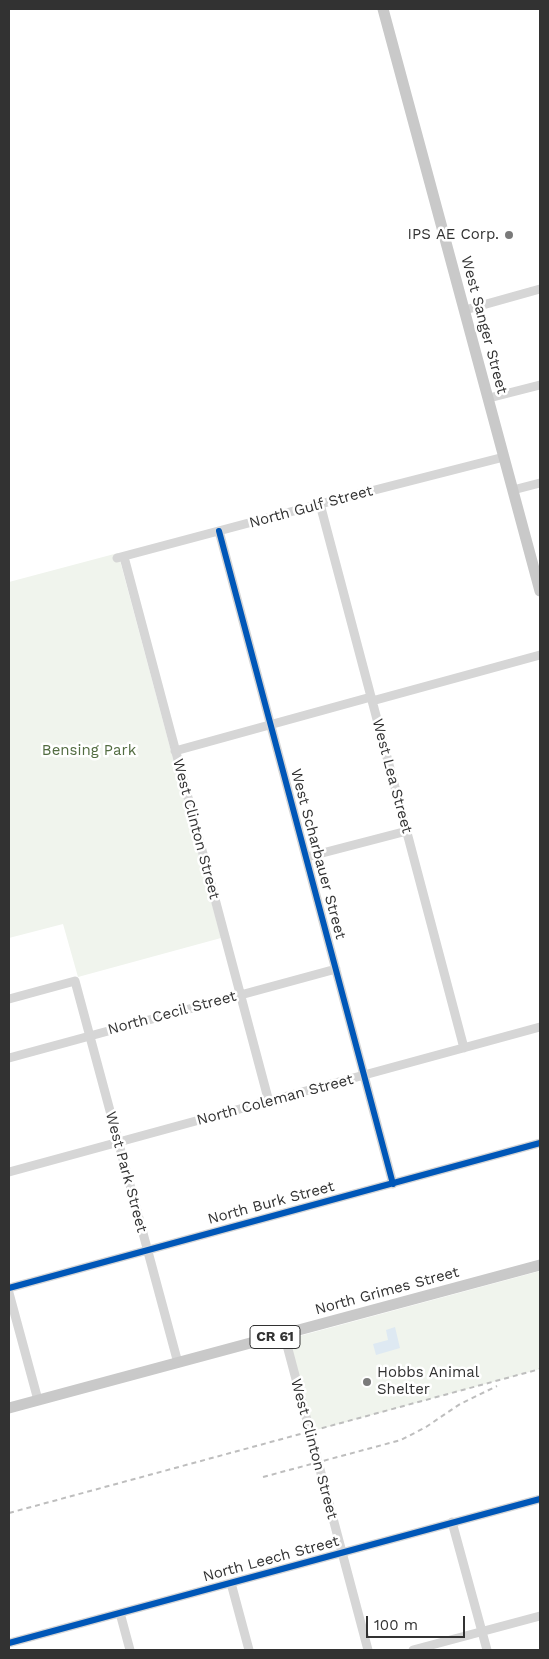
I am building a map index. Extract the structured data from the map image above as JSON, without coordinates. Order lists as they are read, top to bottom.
{
  "streets": {
    "main road": ["West Sanger Street", "North Grimes Street", "CR 61"],
    "street": [
      "North Gulf Street",
      "West Lea Street",
      "West Clinton Street",
      "West Scharbauer Street",
      "North Cecil Street",
      "North Coleman Street",
      "West Park Street",
      "North Burk Street",
      "North Leech Street"
    ]
  },
  "crossings": [
    ["West Sanger Street", "North Gulf Street"],
    ["North Gulf Street", "West Lea Street"],
    ["North Gulf Street", "West Clinton Street"],
    ["North Gulf Street", "West Scharbauer Street"],
    ["West Lea Street", "North Coleman Street"],
    ["West Clinton Street", "North Cecil Street"],
    ["West Clinton Street", "North Coleman Street"],
    ["West Clinton Street", "North Grimes Street"],
    ["West Clinton Street", "North Leech Street"],
    ["West Scharbauer Street", "North Cecil Street"],
    ["West Scharbauer Street", "North Coleman Street"],
    ["West Scharbauer Street", "North Burk Street"],
    ["North Cecil Street", "West Park Street"],
    ["North Coleman Street", "West Park Street"],
    ["West Park Street", "North Burk Street"],
    ["West Park Street", "North Grimes Street"]
  ],
  "parks": ["Bensing Park"],
  "places": ["IPS AE Corp.", "Hobbs Animal Shelter"],
  "scale_bar": "100 m"
}
